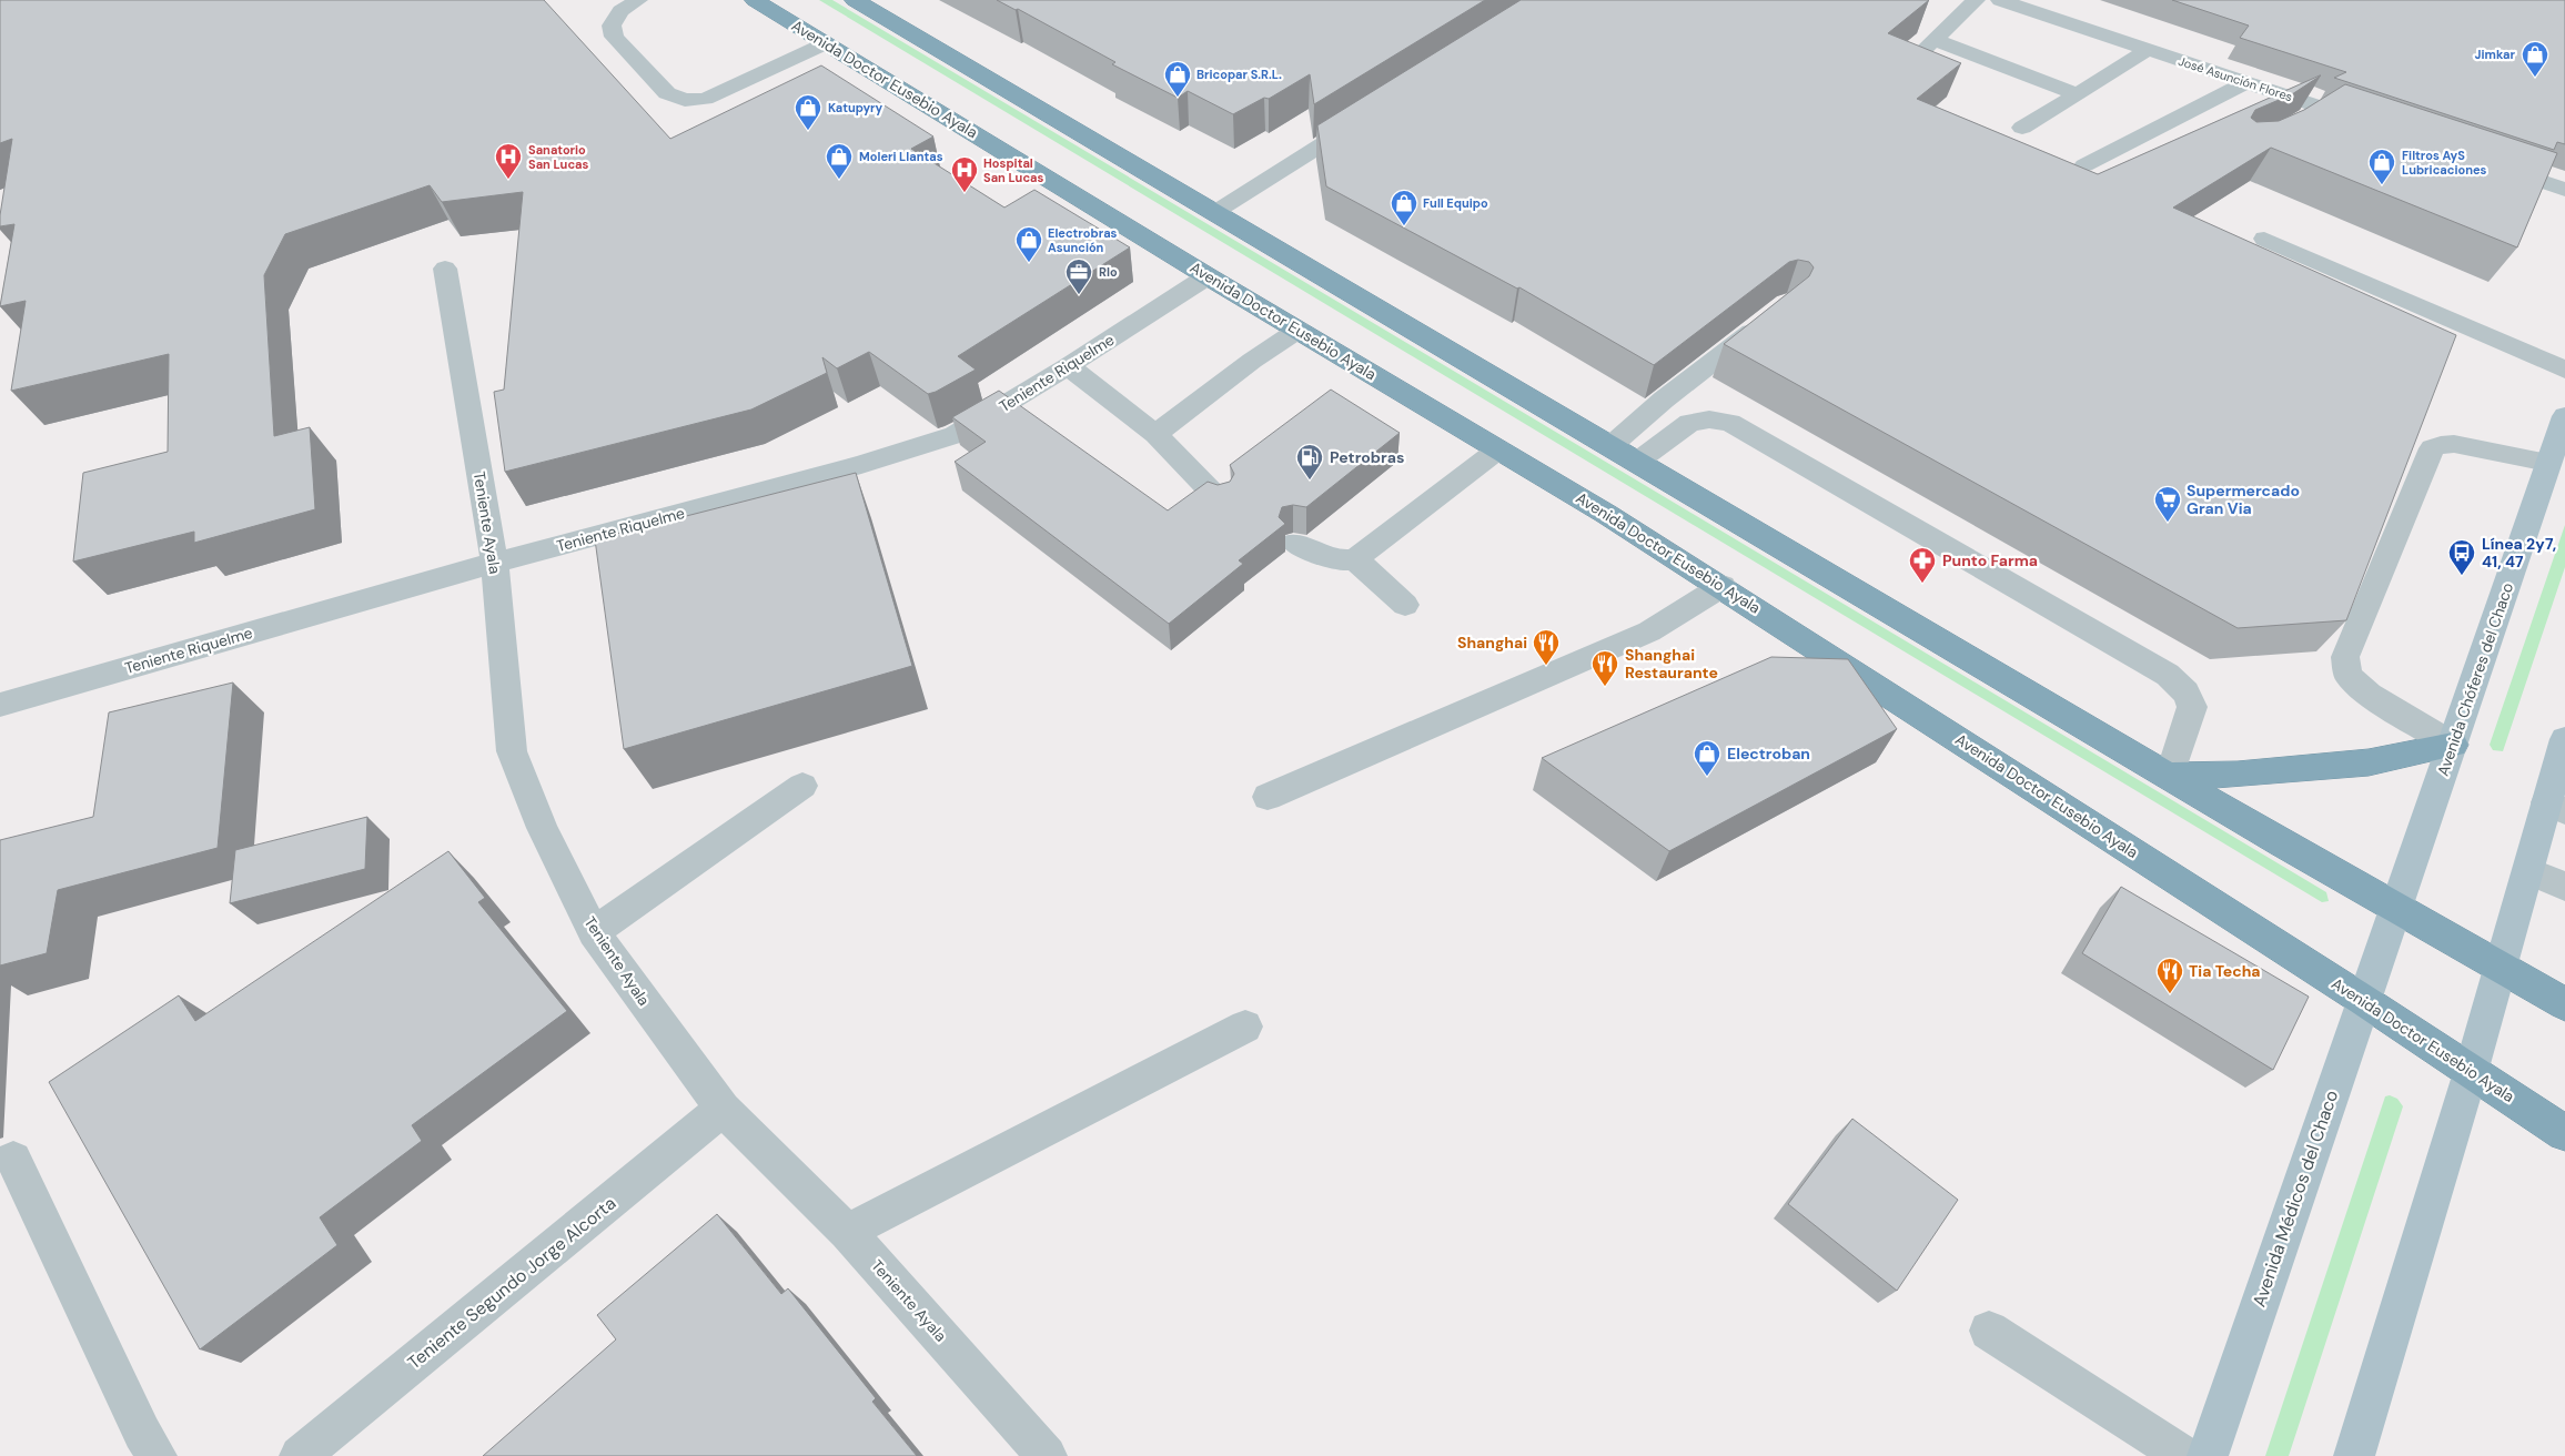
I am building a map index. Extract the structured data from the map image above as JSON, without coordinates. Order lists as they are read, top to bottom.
{
  "streets": {
    "highway": ["Avenida Doctor Eusebio Ayala"],
    "main road": ["Avenida Chóferes del Chaco", "Avenida Médicos del Chaco"],
    "street": [
      "José Asunción Flores",
      "Teniente Riquelme",
      "Teniente Ayala",
      "Teniente Segundo Jorge Alcorta"
    ]
  },
  "crossings": [
    ["Avenida Doctor Eusebio Ayala", "Teniente Riquelme"],
    ["Avenida Doctor Eusebio Ayala", "Avenida Médicos del Chaco"],
    ["Teniente Riquelme", "Teniente Ayala"],
    ["Teniente Ayala", "Teniente Segundo Jorge Alcorta"],
    ["Avenida Chóferes del Chaco", "Avenida Médicos del Chaco"]
  ],
  "places": {
    "shop": [
      "Jimkar",
      "Bricopar S.R.L.",
      "Katupyry",
      "Moleri Llantas",
      "Filtros AyS Lubricaciones",
      "Full Equipo",
      "Electrobras Asunción",
      "Electroban"
    ],
    "hospital": ["Sanatorio San Lucas", "Hospital San Lucas"],
    "office": ["RIo"],
    "fuel station": ["Petrobras"],
    "supermarket": ["Supermercado Gran Via"],
    "bus stop": ["Línea 2y7, 41, 47"],
    "pharmacy": ["Punto Farma"],
    "restaurant": ["Shanghai", "Shanghai Restaurante", "Tia Techa"]
  }
}
